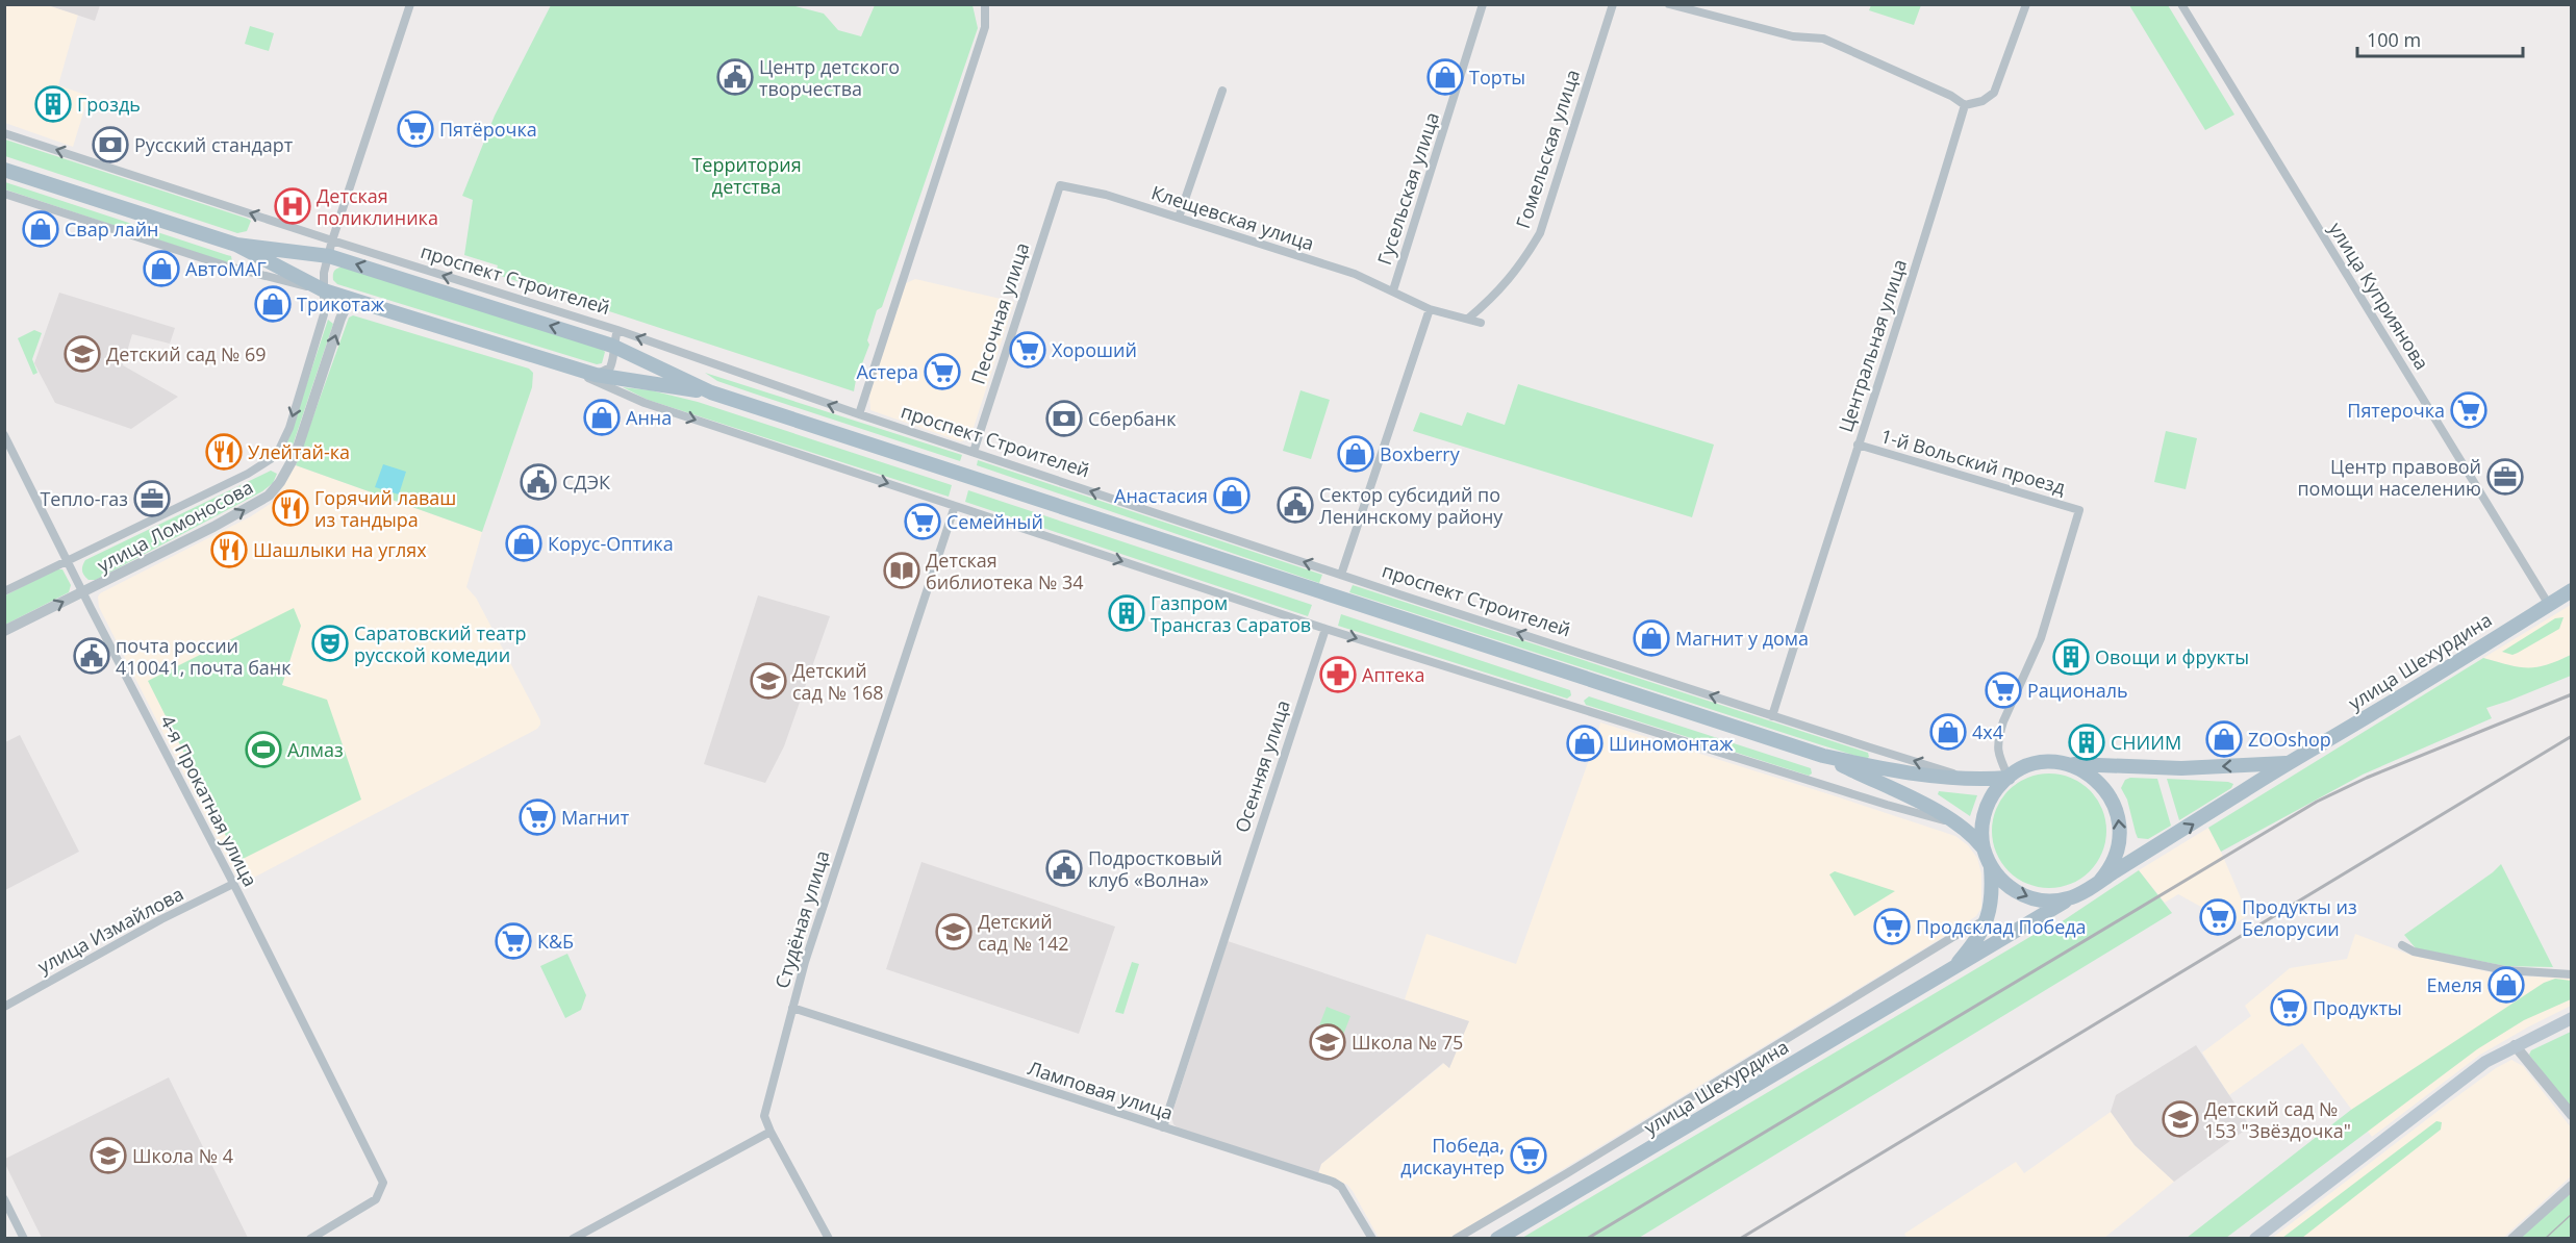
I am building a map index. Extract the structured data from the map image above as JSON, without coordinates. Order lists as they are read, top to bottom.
{
  "streets": {
    "main road": ["проспект Строителей", "улица Шехурдина"],
    "street": [
      "Гомельская улица",
      "Гусельская улица",
      "Клещевская улица",
      "улица Куприянова",
      "Песочная улица",
      "Центральная улица",
      "1-й Вольский проезд",
      "улица Ломоносова",
      "Осенняя улица",
      "4-я Прокатная улица",
      "Студёная улица",
      "улица Измайлова",
      "Ламповая улица"
    ]
  },
  "crossings": [
    ["Гусельская улица", "Клещевская улица"],
    ["Клещевская улица", "Песочная улица"],
    ["проспект Строителей", "Песочная улица"],
    ["проспект Строителей", "Центральная улица"],
    ["проспект Строителей", "1-й Вольский проезд"],
    ["проспект Строителей", "улица Ломоносова"],
    ["проспект Строителей", "улица Шехурдина"],
    ["проспект Строителей", "Осенняя улица"],
    ["проспект Строителей", "Студёная улица"],
    ["улица Куприянова", "улица Шехурдина"],
    ["Центральная улица", "1-й Вольский проезд"],
    ["1-й Вольский проезд", "улица Шехурдина"],
    ["улица Ломоносова", "4-я Прокатная улица"],
    ["Осенняя улица", "Ламповая улица"],
    ["4-я Прокатная улица", "улица Измайлова"],
    ["Студёная улица", "Ламповая улица"]
  ],
  "parks": ["Территория детства"],
  "places": {
    "public building": [
      "Центр детского творчества",
      "СДЭК",
      "Сектор субсидий по Ленинскому району",
      "почта россии 410041, почта банк",
      "Подростковый клуб «Волна»"
    ],
    "shop": [
      "Торты",
      "Свар лайн",
      "АвтоМАГ",
      "Трикотаж",
      "Анна",
      "Boxberry",
      "Анастасия",
      "Корус-Оптика",
      "Магнит у дома",
      "4x4",
      "ZOOshop",
      "Шиномонтаж",
      "Емеля"
    ],
    "building": [
      "Гроздь",
      "Газпром Трансгаз Саратов",
      "Овощи и фрукты",
      "СНИИМ"
    ],
    "supermarket": [
      "Пятёрочка",
      "Хороший",
      "Астера",
      "Пятерочка",
      "Семейный",
      "Рациональ",
      "Магнит",
      "Продукты из Белорусии",
      "Продсклад Победа",
      "К&Б",
      "Продукты",
      "Победа, дискаунтер"
    ],
    "bank": ["Русский стандарт", "Сбербанк"],
    "hospital": ["Детская поликлиника"],
    "school or university": [
      "Детский сад № 69",
      "Детский сад № 168",
      "Детский сад № 142",
      "Школа № 75",
      "Детский сад № 153 \"Звёздочка\"",
      "Школа № 4"
    ],
    "restaurant": ["Улейтай-ка", "Горячий лаваш из тандыра", "Шашлыки на углях"],
    "office": ["Центр правовой помощи населению", "Тепло-газ"],
    "library": ["Детская библиотека № 34"],
    "theatre": ["Саратовский театр русской комедии"],
    "pharmacy": ["Аптека"],
    "sports": ["Алмаз"]
  },
  "scale_bar": "100 m"
}
